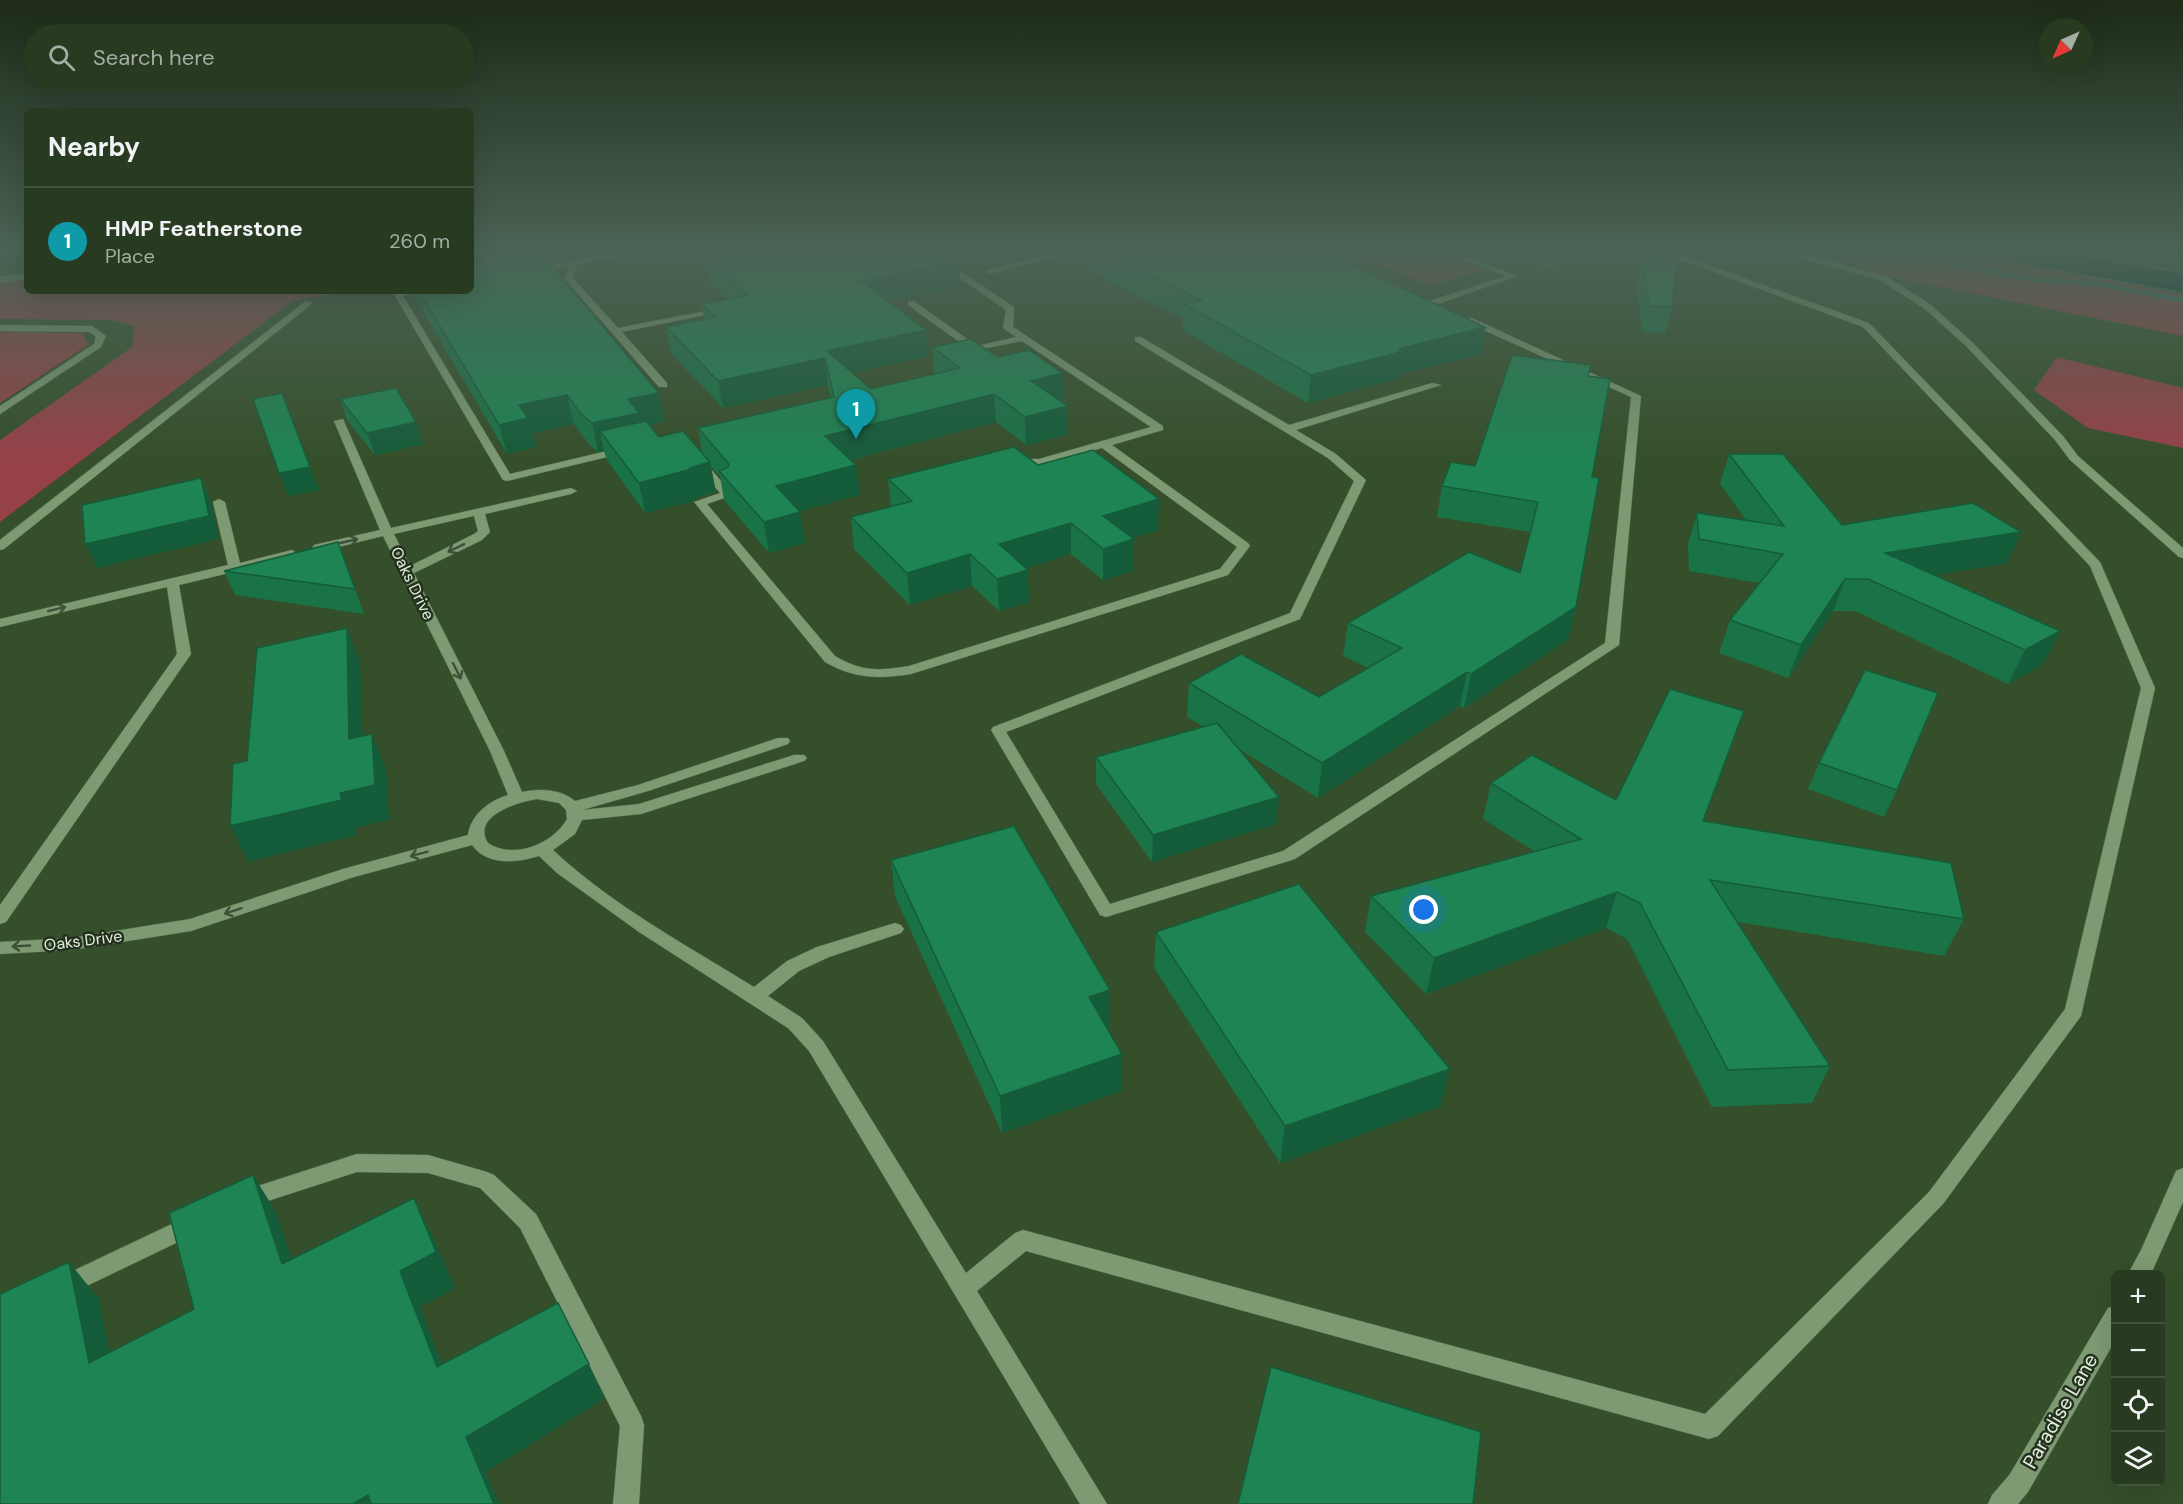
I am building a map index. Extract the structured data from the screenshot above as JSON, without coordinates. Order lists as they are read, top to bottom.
{
  "streets": {
    "street": ["Oaks Drive", "Paradise Lane"]
  },
  "north": "bottom left",
  "page": {
    "search": "Search here",
    "heading": "Nearby",
    "list": [
      {
        "mark": "1",
        "name": "HMP Featherstone",
        "note": "Place",
        "value": "260 m"
      }
    ],
    "pins": "1",
    "map_buttons": ["+", "−"]
  }
}
